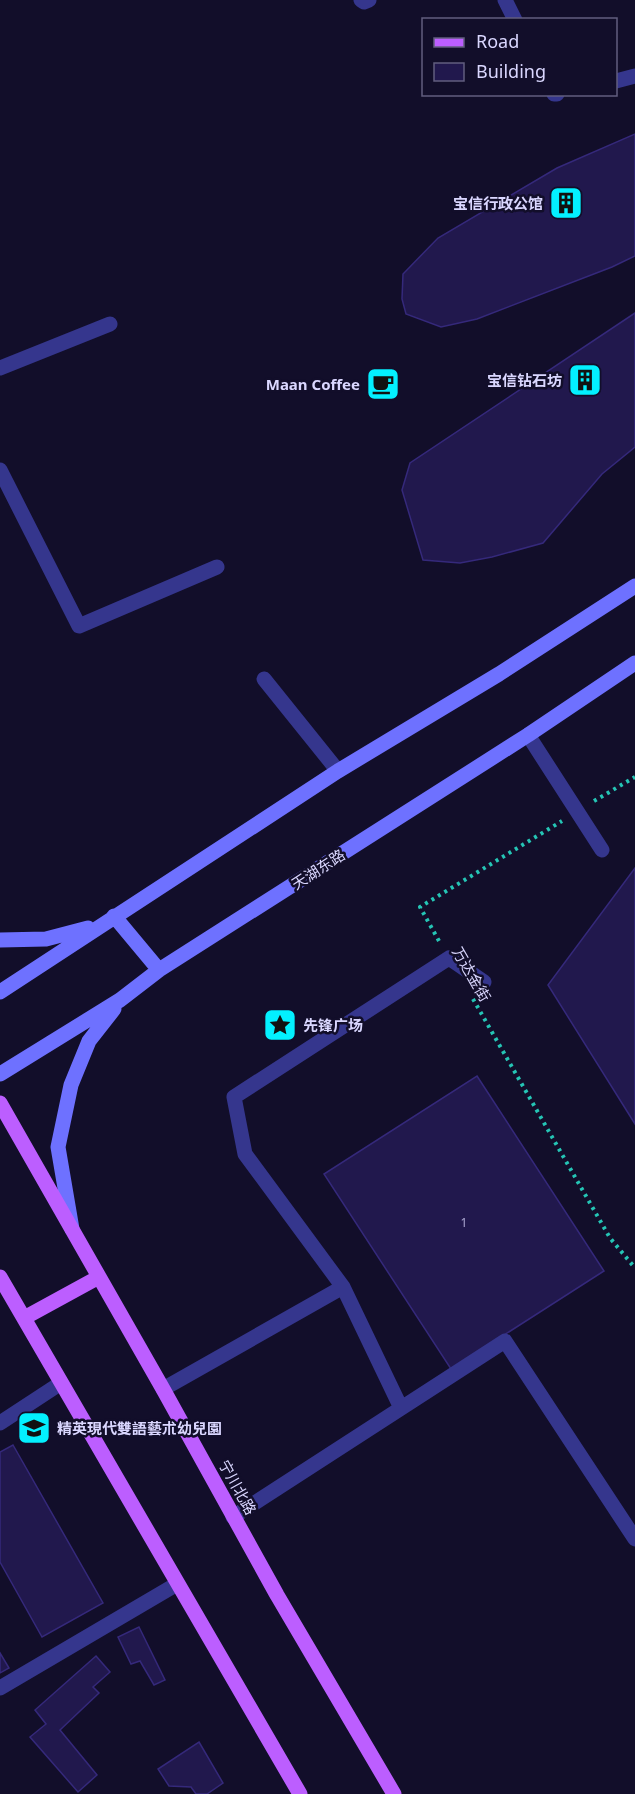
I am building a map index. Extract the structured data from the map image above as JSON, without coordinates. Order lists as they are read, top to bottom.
{
  "streets": {
    "main road": ["天湖东路", "宁川北路"],
    "path": ["万达金街"]
  },
  "places": {
    "building": ["宝信行政公馆", "宝信钻石坊"],
    "cafe": ["Maan Coffee"],
    "place": ["先锋广场"],
    "school or university": ["精英現代雙語藝朮幼兒園"]
  },
  "house_numbers": ["1"],
  "legend": ["Road", "Building"]
}
